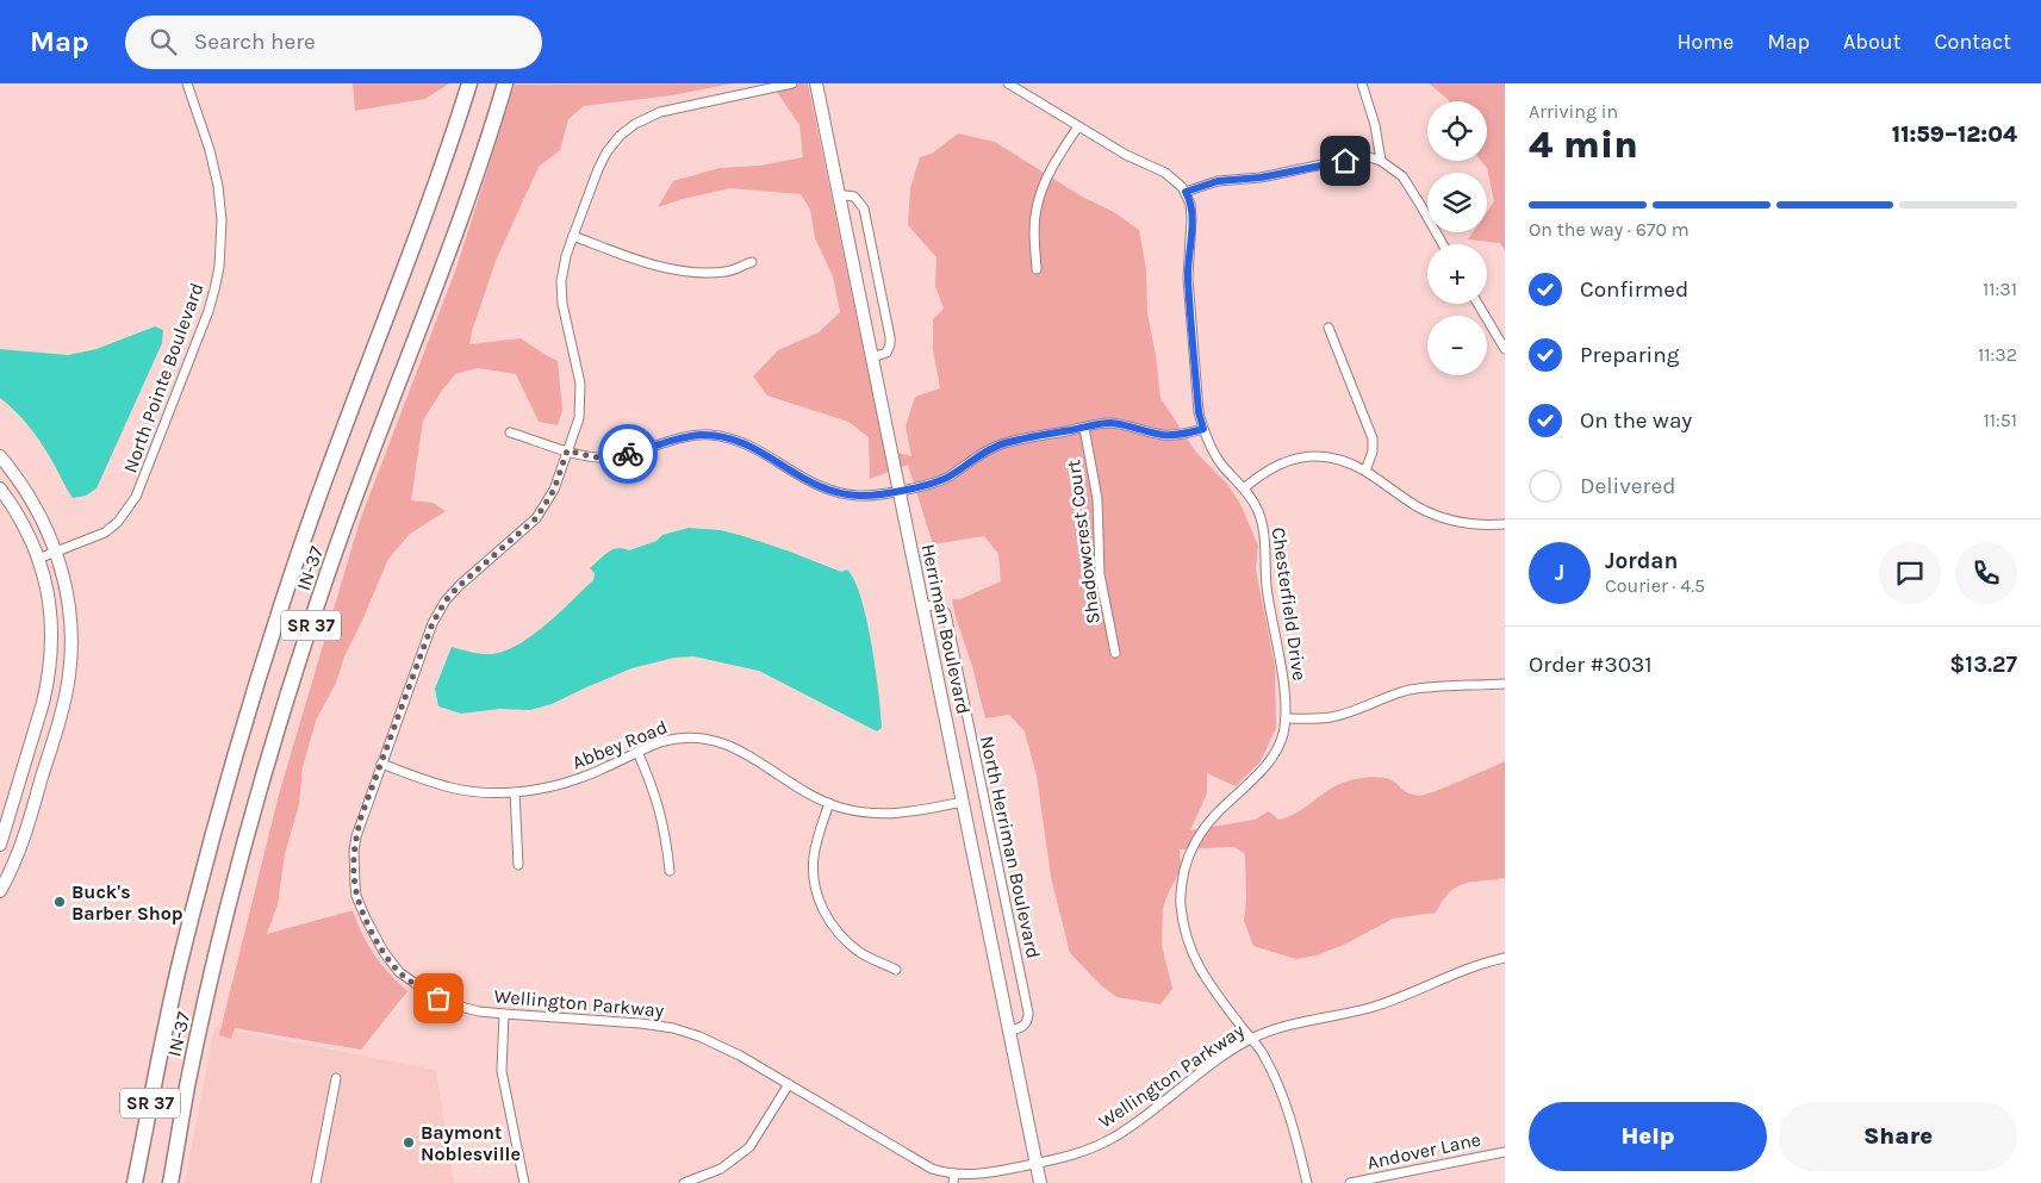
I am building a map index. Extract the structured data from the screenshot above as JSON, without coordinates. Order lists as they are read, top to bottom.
{
  "streets": {
    "highway": ["IN-37", "SR 37"],
    "street": [
      "North Pointe Boulevard",
      "Shadowcrest Court",
      "Chesterfield Drive",
      "Herriman Boulevard",
      "Abbey Road",
      "North Herriman Boulevard",
      "Wellington Parkway",
      "Andover Lane"
    ]
  },
  "crossings": [
    ["Chesterfield Drive", "Wellington Parkway"],
    ["Herriman Boulevard", "Abbey Road"],
    ["Herriman Boulevard", "North Herriman Boulevard"],
    ["Herriman Boulevard", "Wellington Parkway"],
    ["Abbey Road", "Wellington Parkway"]
  ],
  "places": ["Buck's Barber Shop", "Baymont Noblesville"],
  "page": {
    "header": "Map",
    "search": "Search here",
    "nav": [
      "Home",
      "Map",
      "About",
      "Contact"
    ],
    "heading": ["4 min", "Arriving in", "11:59–12:04"],
    "panel": [
      "Jordan",
      "Courier · 4.5",
      "Order #3031",
      "$13.27"
    ],
    "map_buttons": ["+", "−"],
    "bar": "On the way · 670 m",
    "list": [
      ["Confirmed", "11:31"],
      ["Preparing", "11:32"],
      ["On the way", "11:51"],
      "Delivered"
    ],
    "round": "J",
    "buttons": ["Help", "Share"]
  }
}
